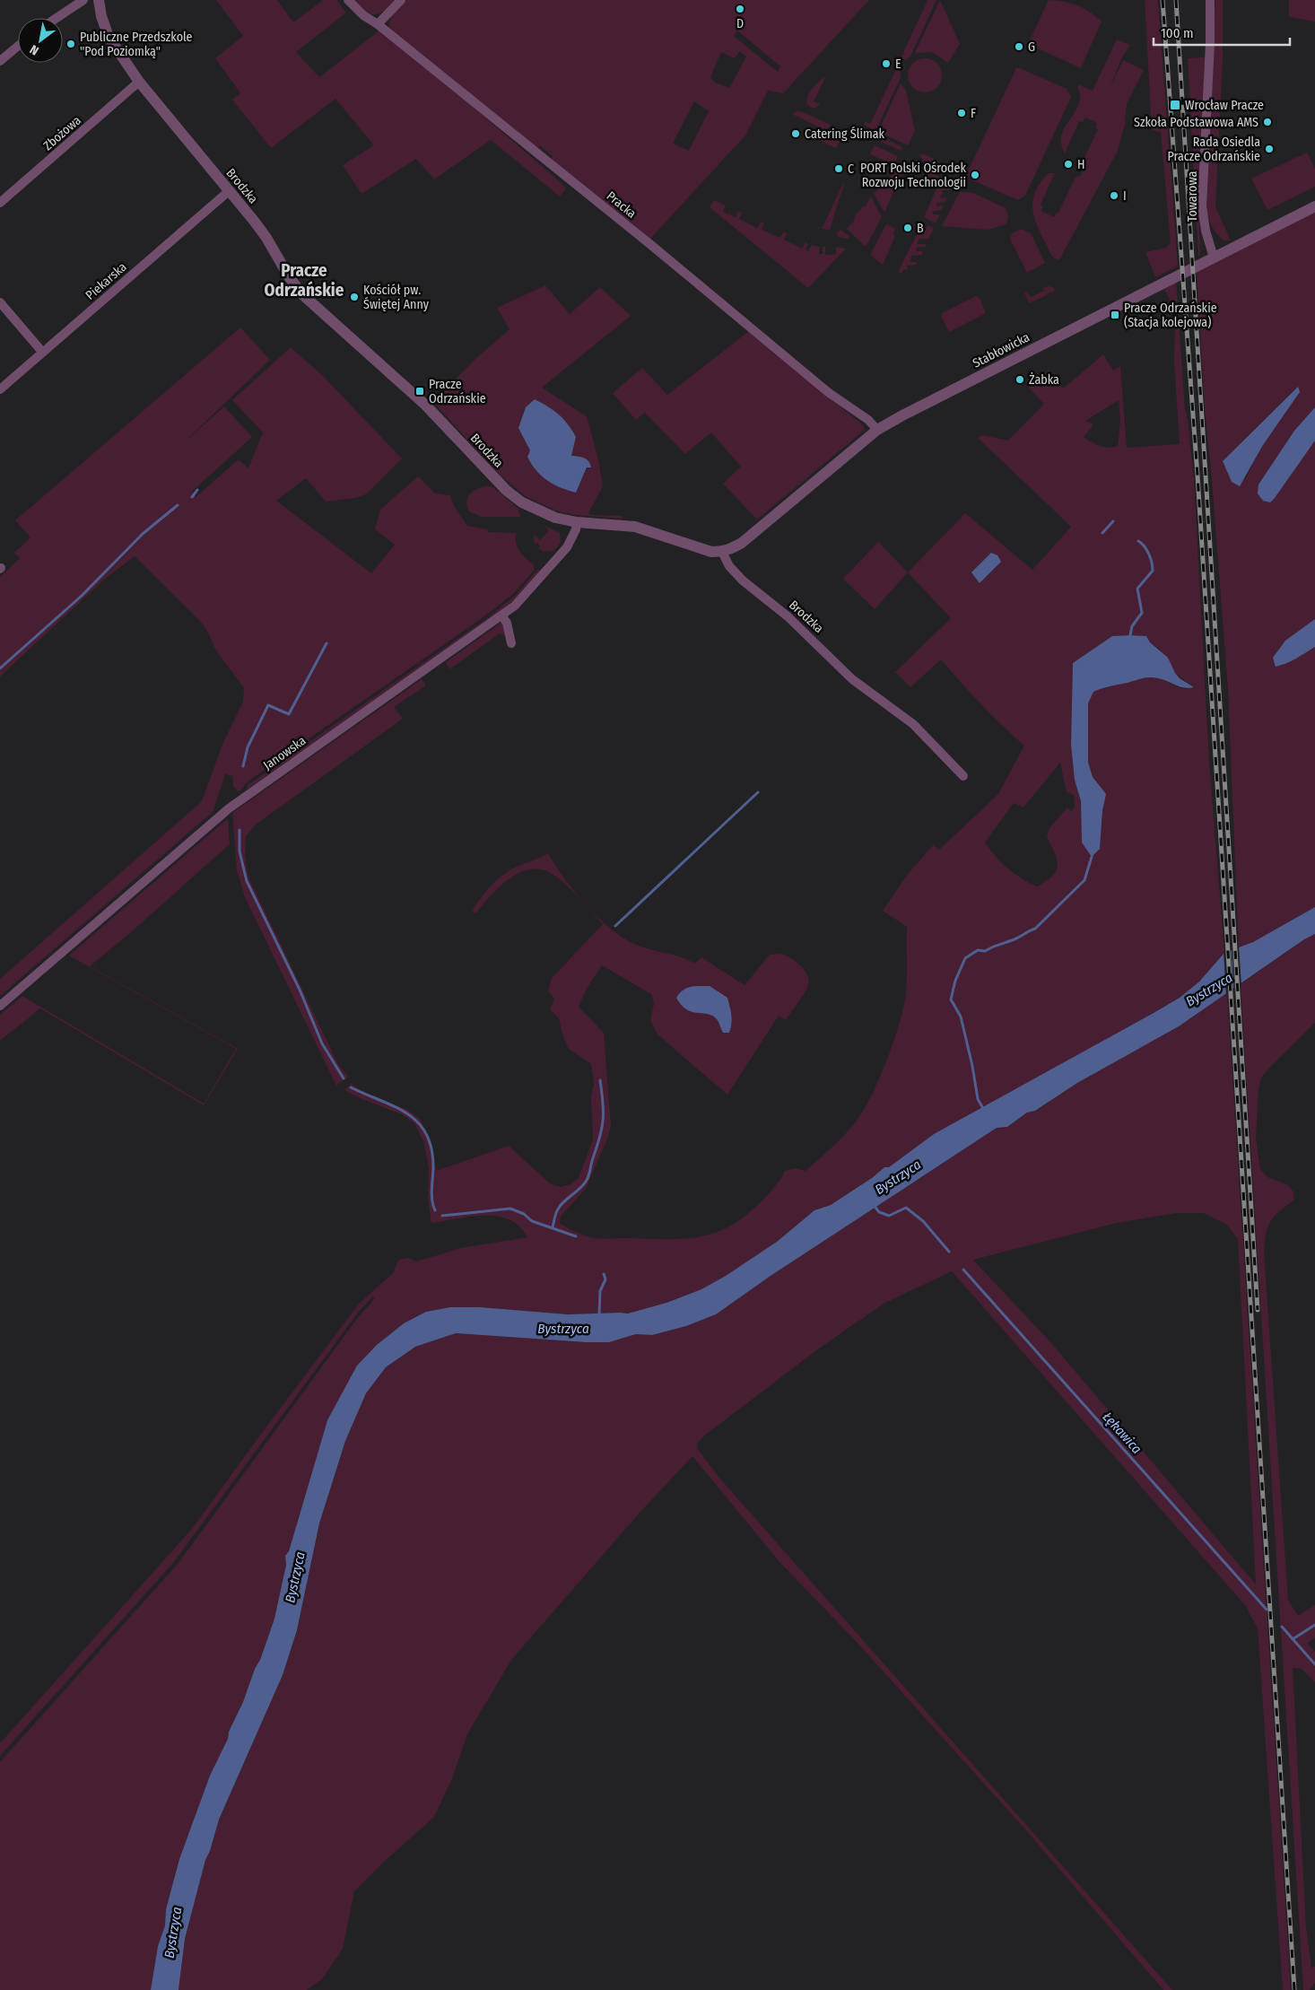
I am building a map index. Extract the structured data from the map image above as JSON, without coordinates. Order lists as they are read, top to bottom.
{
  "streets": {
    "street": [
      "Zbożowa",
      "Brodzka",
      "Towarowa",
      "Pracka",
      "Piekarska",
      "Stabłowicka",
      "Janowska"
    ]
  },
  "crossings": [
    ["Zbożowa", "Brodzka"],
    ["Brodzka", "Piekarska"],
    ["Brodzka", "Stabłowicka"],
    ["Brodzka", "Janowska"],
    ["Towarowa", "Stabłowicka"],
    ["Pracka", "Stabłowicka"]
  ],
  "districts": ["Pracze Odrzańskie"],
  "water": ["Bystrzyca", "Łękawica"],
  "places": {
    "other": [
      "D",
      "Publiczne Przedszkole \"Pod Poziomką\"",
      "G",
      "E",
      "F",
      "Szkoła Podstawowa AMS",
      "Catering Ślimak",
      "Rada Osiedla Pracze Odrzańskie",
      "H",
      "C",
      "PORT Polski Ośrodek Rozwoju Technologii",
      "I",
      "B",
      "Kościół pw. Świętej Anny",
      "Żabka"
    ],
    "transit": ["Wrocław Pracze", "Pracze Odrzańskie (Stacja kolejowa)", "Pracze Odrzańskie"]
  },
  "scale_bar": "100 m",
  "north": "bottom left"
}
